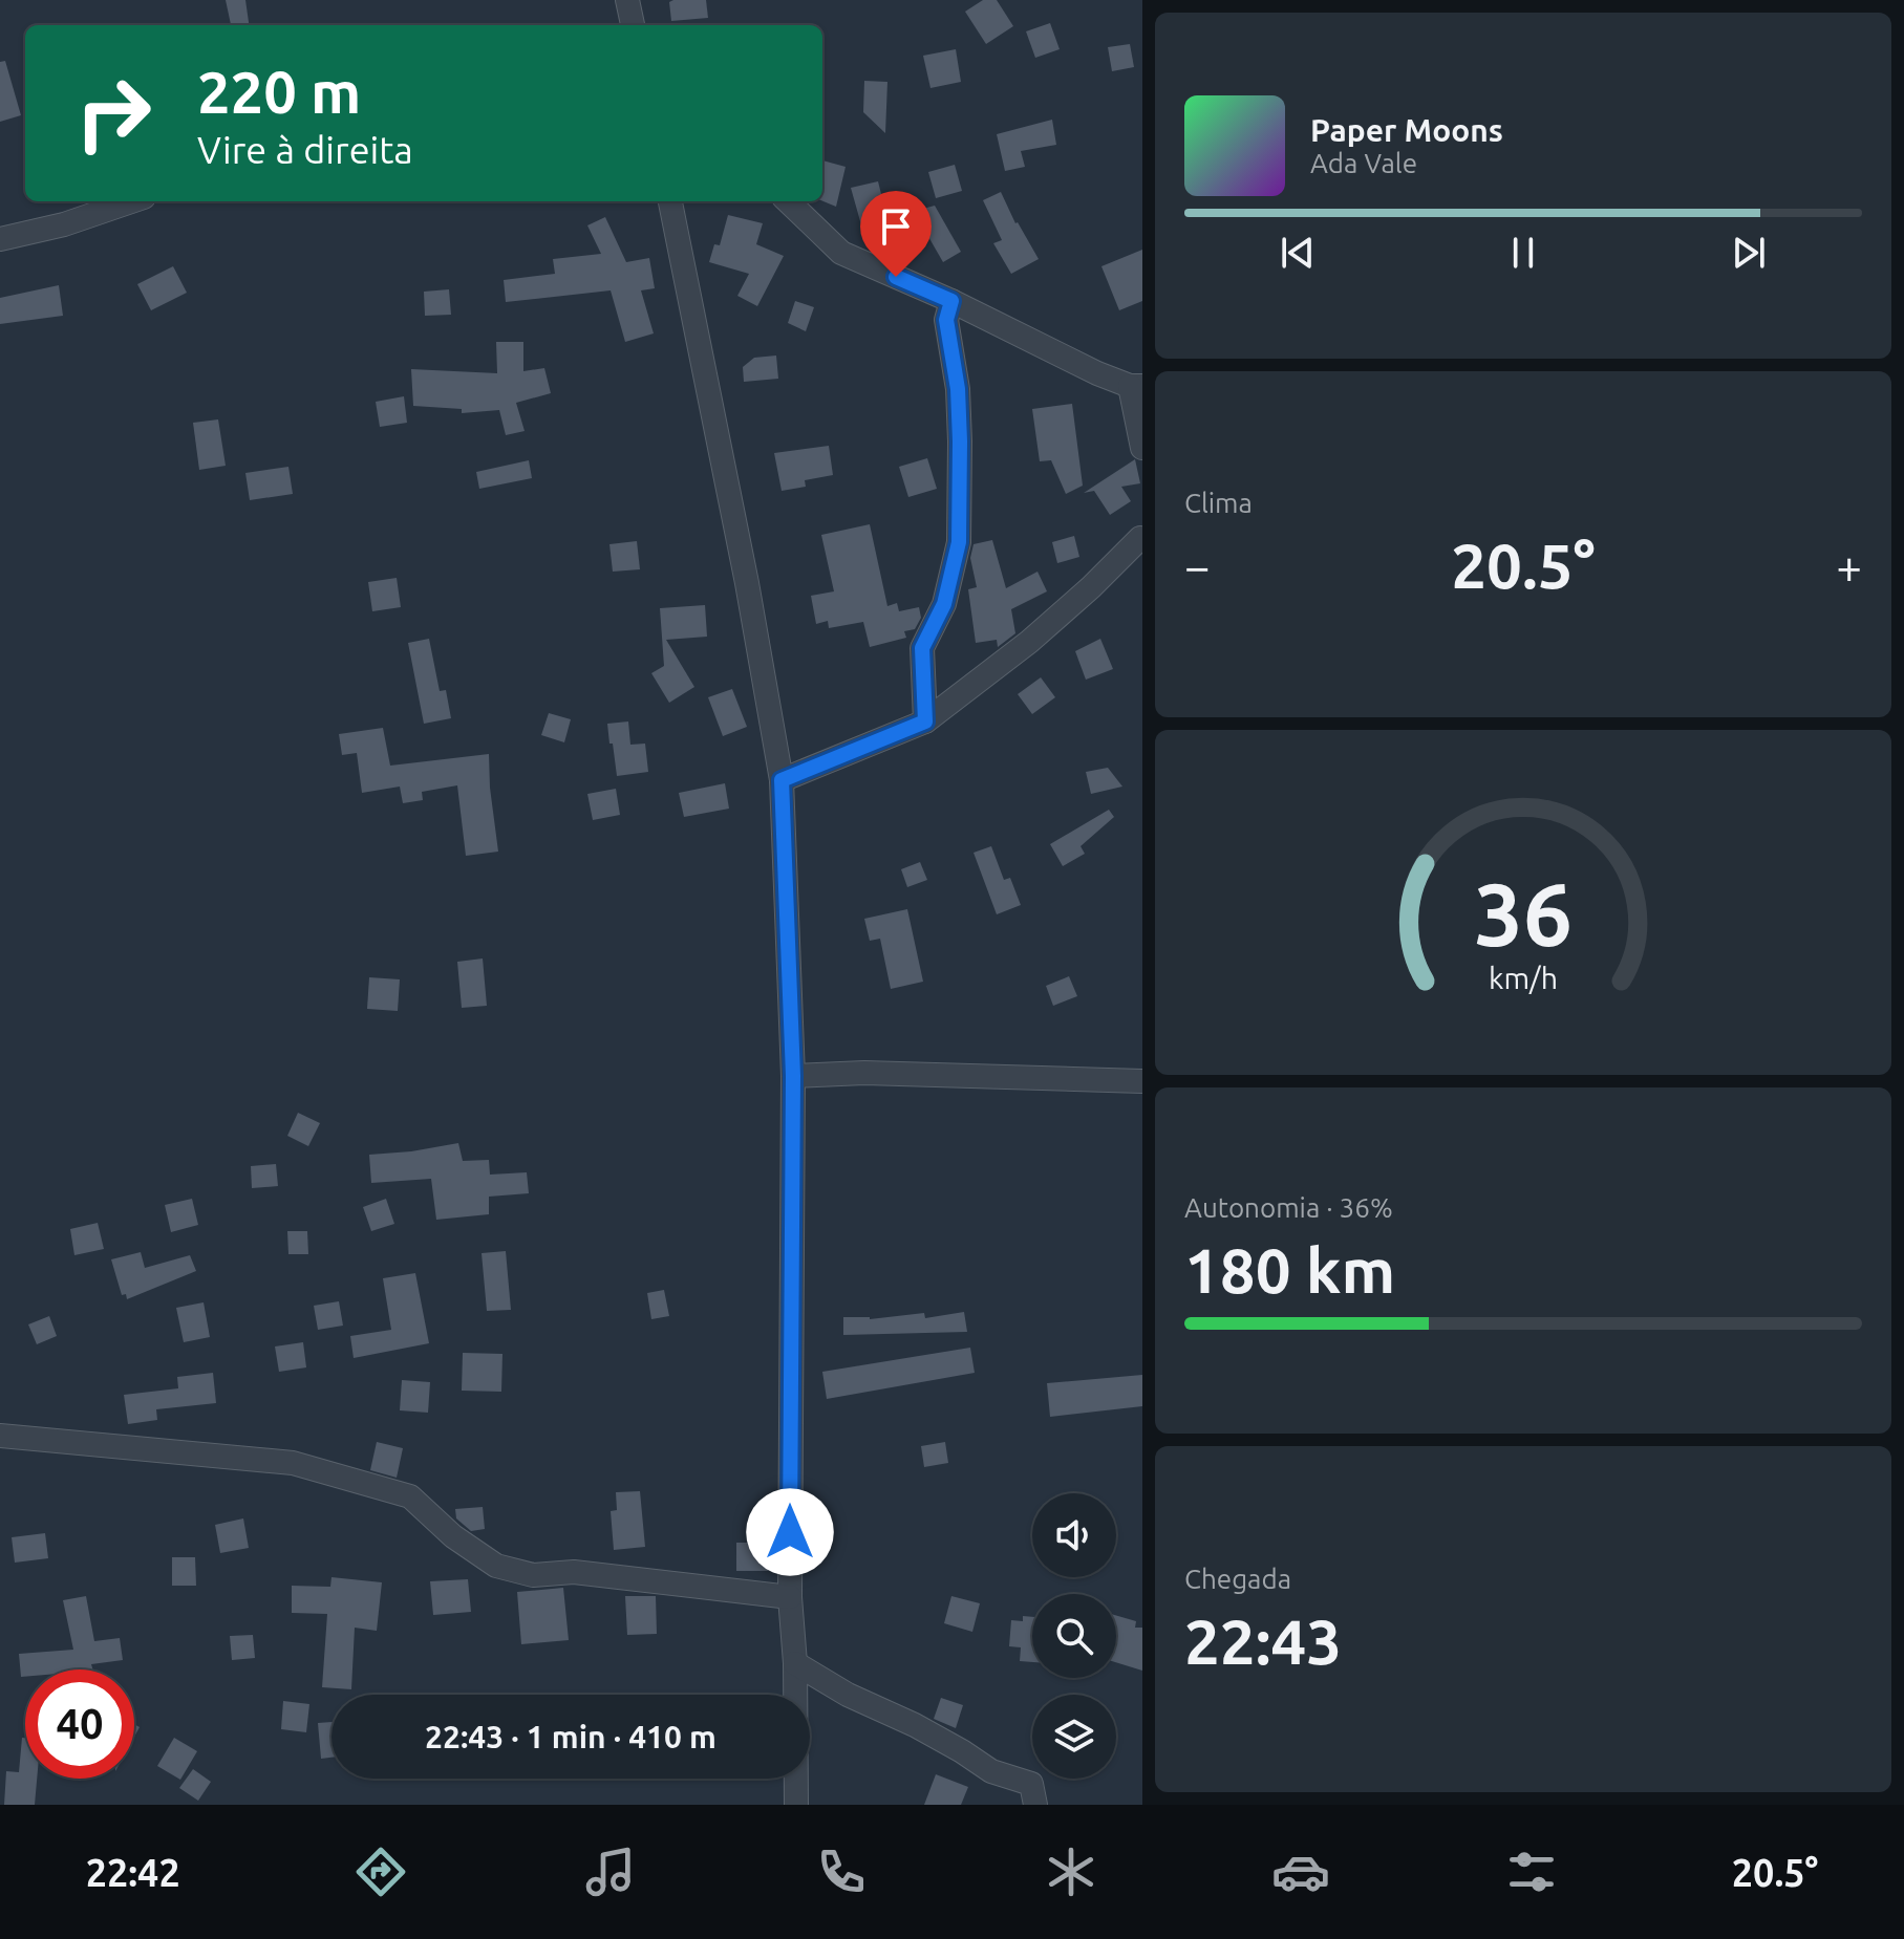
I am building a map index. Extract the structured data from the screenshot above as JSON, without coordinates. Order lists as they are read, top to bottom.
{
  "page": {
    "turn": ["220 m", "Vire à direita"],
    "song": ["Paper Moons", "Ada Vale"],
    "tile": [
      "Clima",
      ["Autonomia · 36%", "180 km"],
      ["Chegada", "22:43"]
    ],
    "heat": ["−", "20.5°", "+"],
    "limit": "40",
    "trip": "22:43 · 1 min · 410 m",
    "tabs": ["22:42", "20.5°"],
    "gauge": ["36", "km/h"]
  }
}
